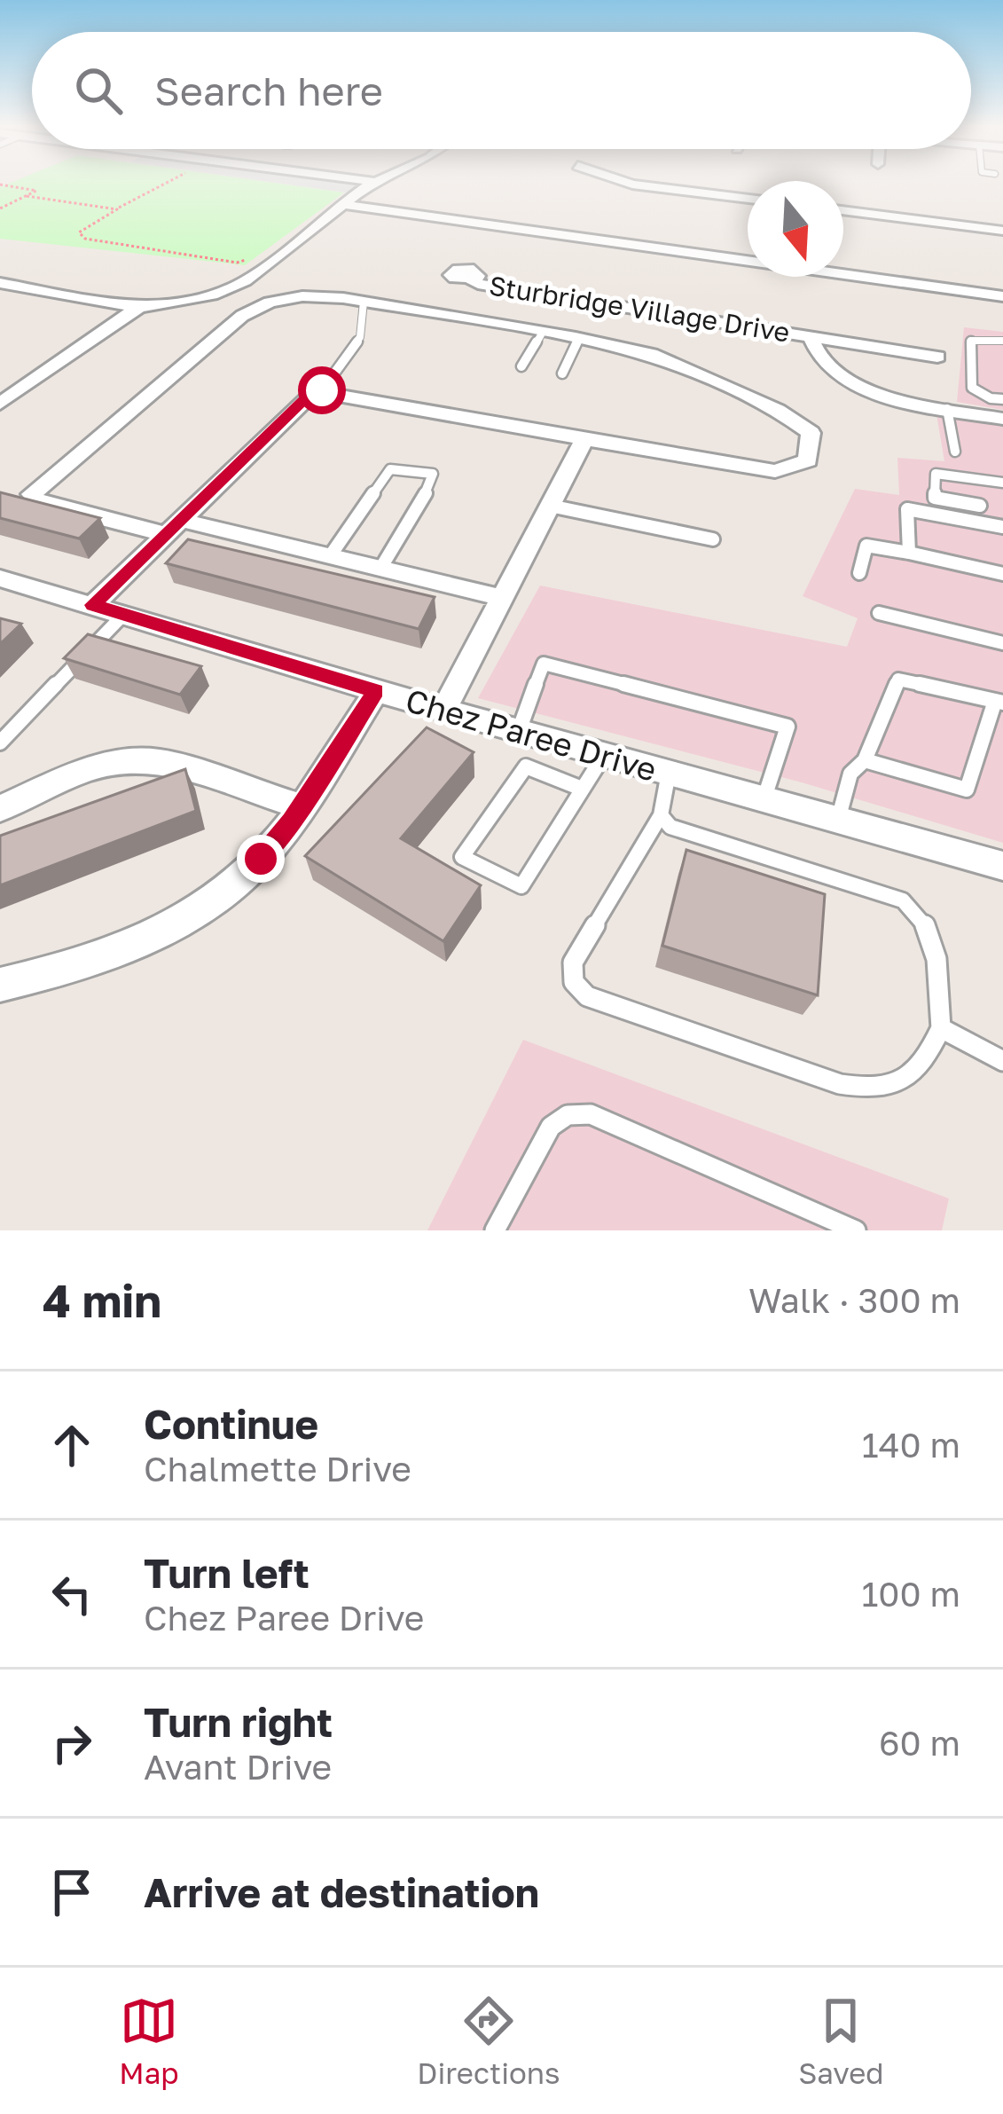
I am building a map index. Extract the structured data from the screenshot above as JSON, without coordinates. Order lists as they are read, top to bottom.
{
  "streets": {
    "street": ["Sturbridge Village Drive", "Chez Paree Drive"]
  },
  "north": "bottom",
  "page": {
    "search": "Search here",
    "heading": ["4 min", "Walk · 300 m"],
    "list": [
      ["Continue", "Chalmette Drive", "140 m"],
      ["Turn left", "Chez Paree Drive", "100 m"],
      ["Turn right", "Avant Drive", "60 m"],
      "Arrive at destination"
    ],
    "nav": ["Map", "Directions", "Saved"]
  }
}
